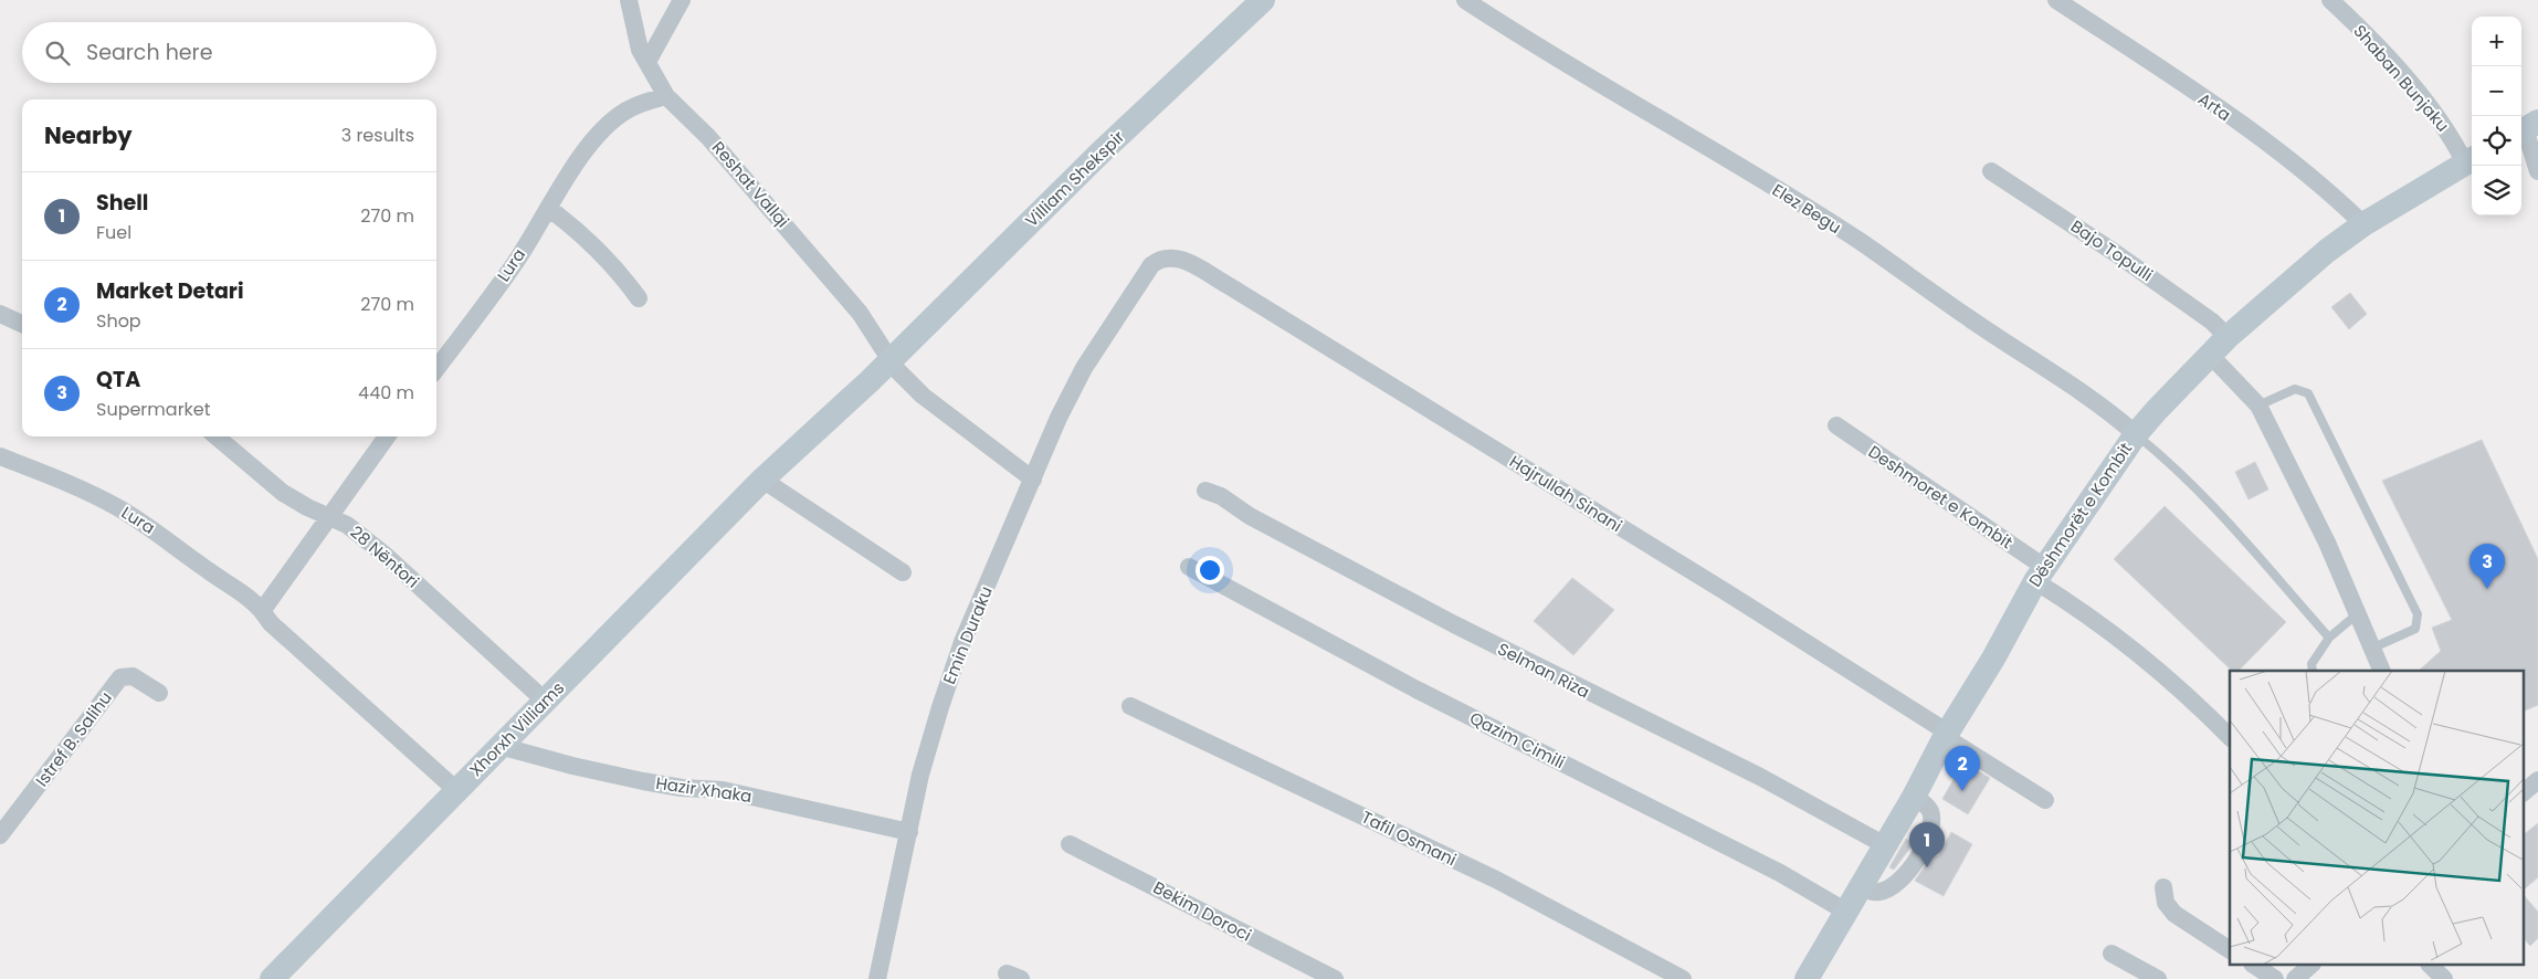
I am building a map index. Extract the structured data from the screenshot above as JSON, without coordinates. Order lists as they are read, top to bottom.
{
  "streets": {
    "street": [
      "Shaban Bunjaku",
      "Arta",
      "Villiam Shekspir",
      "Reshat Vallqi",
      "Elez Begu",
      "Bajo Topulli",
      "Lura",
      "Hajrullah Sinani",
      "Deshmoret e Kombit",
      "Dëshmorët e Kombit",
      "28 Nëntori",
      "Emin Duraku",
      "Selman Riza",
      "Xhorxh Villiams",
      "Istref B. Salihu",
      "Qazim Cimili",
      "Hazir Xhaka",
      "Tafil Osmani",
      "Bekim Doroci"
    ]
  },
  "crossings": [
    ["Shaban Bunjaku", "Dëshmorët e Kombit"],
    ["Arta", "Dëshmorët e Kombit"],
    ["Villiam Shekspir", "Reshat Vallqi"],
    ["Villiam Shekspir", "Xhorxh Villiams"],
    ["Reshat Vallqi", "Lura"],
    ["Reshat Vallqi", "Xhorxh Villiams"],
    ["Elez Begu", "Dëshmorët e Kombit"],
    ["Bajo Topulli", "Dëshmorët e Kombit"],
    ["Lura", "Xhorxh Villiams"],
    ["Hajrullah Sinani", "Dëshmorët e Kombit"],
    ["Hajrullah Sinani", "Emin Duraku"],
    ["Deshmoret e Kombit", "Dëshmorët e Kombit"],
    ["Dëshmorët e Kombit", "Selman Riza"],
    ["Dëshmorët e Kombit", "Qazim Cimili"],
    ["28 Nëntori", "Xhorxh Villiams"],
    ["Emin Duraku", "Hazir Xhaka"],
    ["Xhorxh Villiams", "Hazir Xhaka"]
  ],
  "page": {
    "map_buttons": ["+", "−"],
    "search": "Search here",
    "heading": ["Nearby", "3 results"],
    "list": [
      {
        "mark": "1",
        "name": "Shell",
        "note": "Fuel",
        "value": "270 m"
      },
      {
        "mark": "2",
        "name": "Market Detari",
        "note": "Shop",
        "value": "270 m"
      },
      {
        "mark": "3",
        "name": "QTA",
        "note": "Supermarket",
        "value": "440 m"
      }
    ],
    "pins": ["3", "2", "1"]
  }
}
